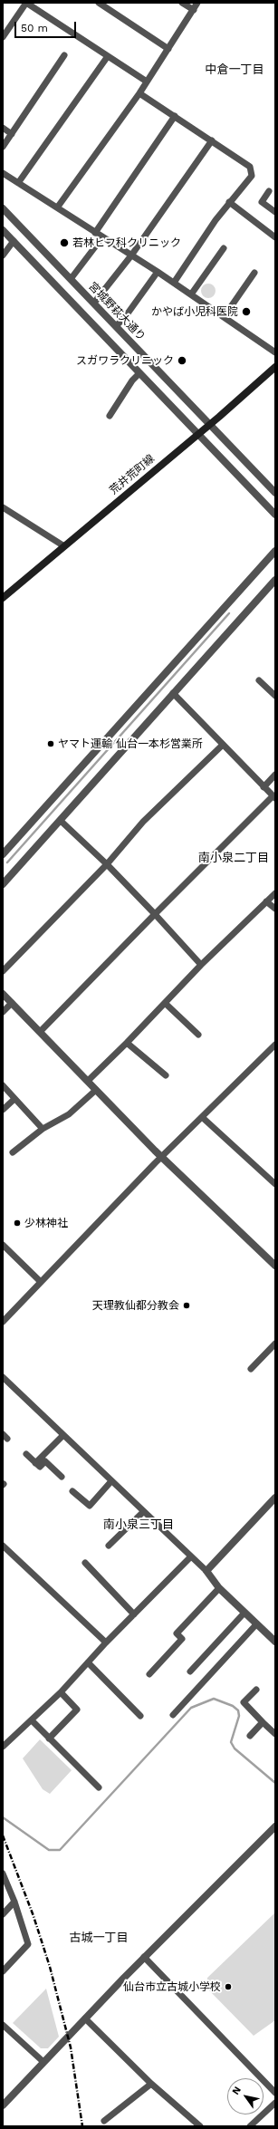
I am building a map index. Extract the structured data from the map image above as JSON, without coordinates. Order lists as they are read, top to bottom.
{
  "streets": {
    "main road": ["荒井荒町線"],
    "street": ["宮城野萩大通り"]
  },
  "crossings": [
    ["宮城野萩大通り", "荒井荒町線"]
  ],
  "districts": [
    "中倉一丁目",
    "南小泉二丁目",
    "南小泉三丁目",
    "古城一丁目"
  ],
  "places": [
    "若林ヒフ科クリニック",
    "かやば小児科医院",
    "スガワラクリニック",
    "ヤマト運輸 仙台一本杉営業所",
    "少林神社",
    "天理教仙都分教会",
    "仙台市立古城小学校"
  ],
  "scale_bar": "50 m",
  "north": "top left"
}
